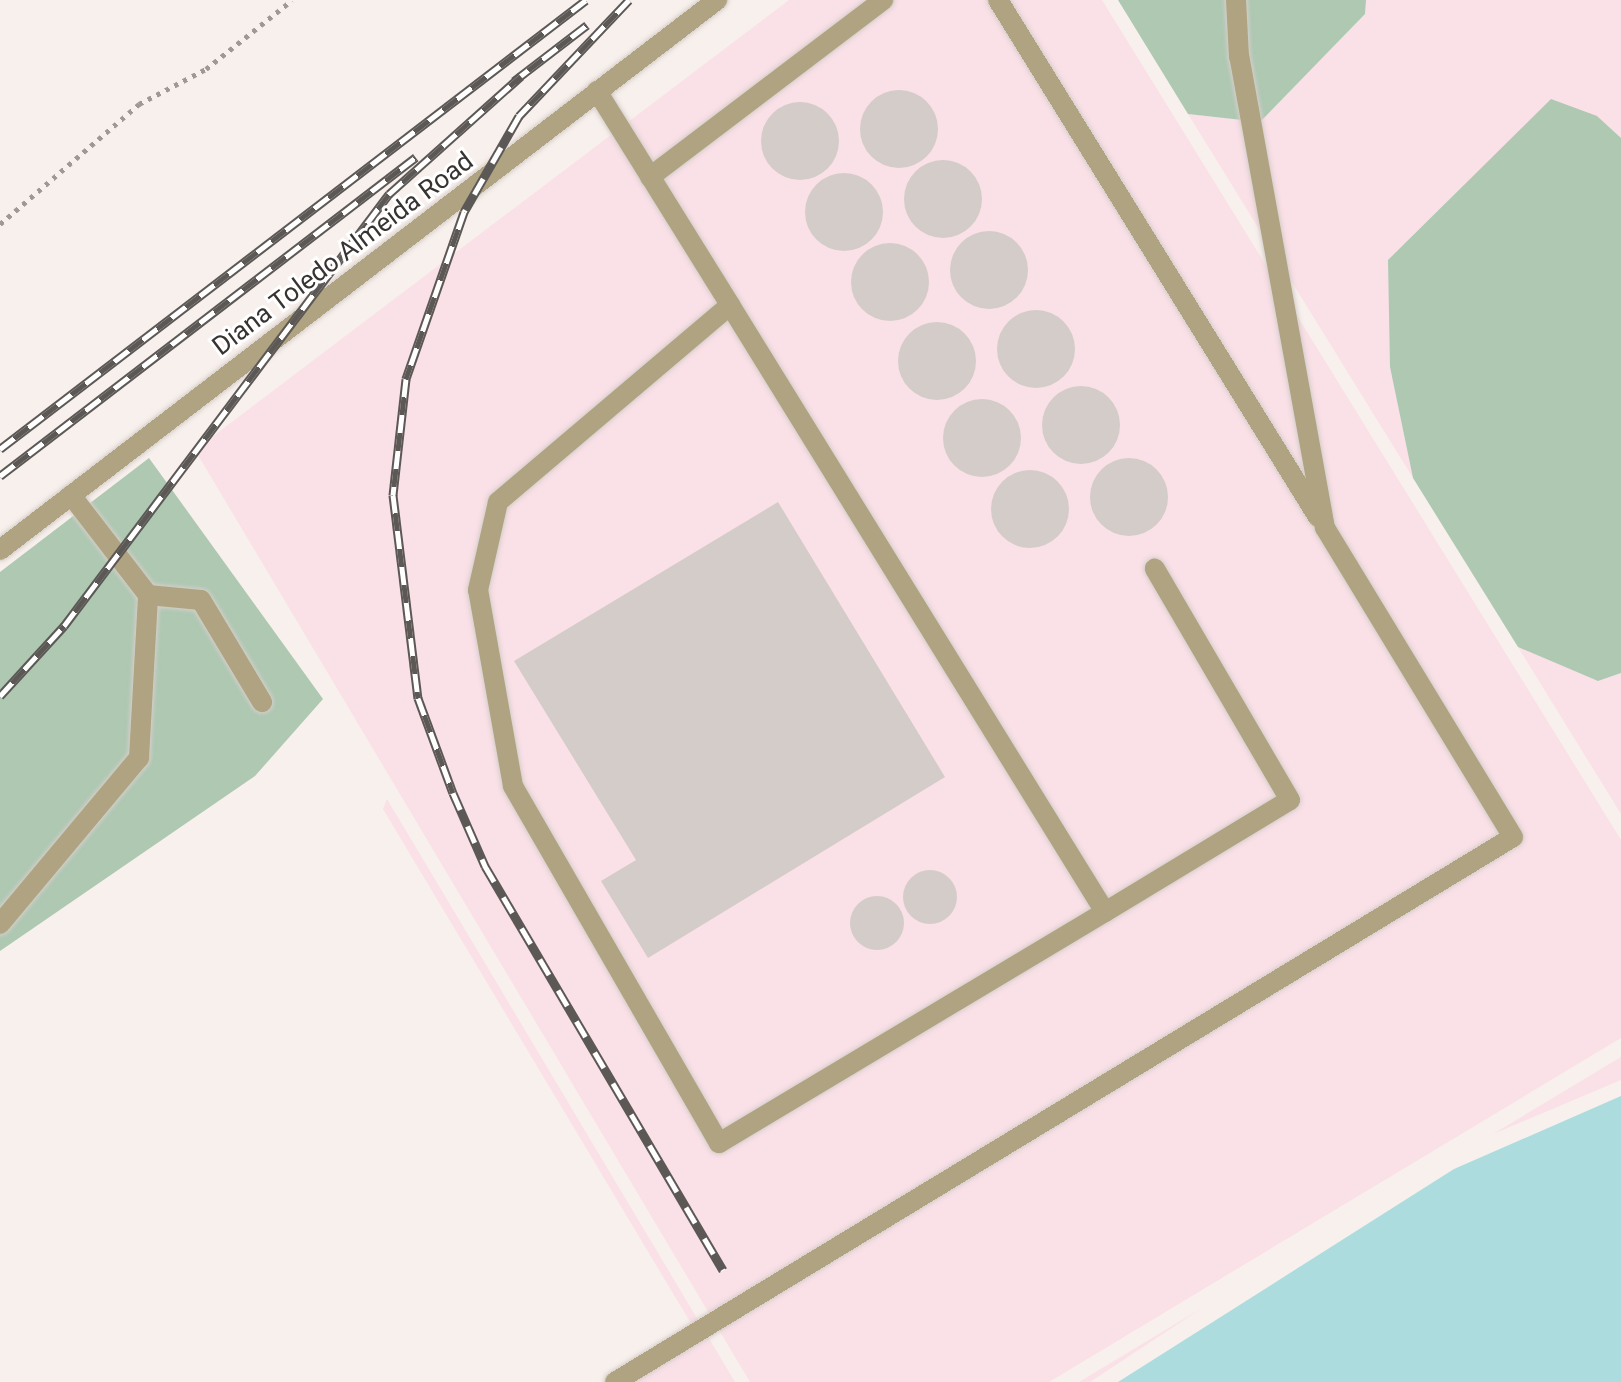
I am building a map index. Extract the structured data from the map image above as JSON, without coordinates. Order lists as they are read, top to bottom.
{
  "streets": {
    "street": ["Diana Toledo Almeida Road"]
  }
}
